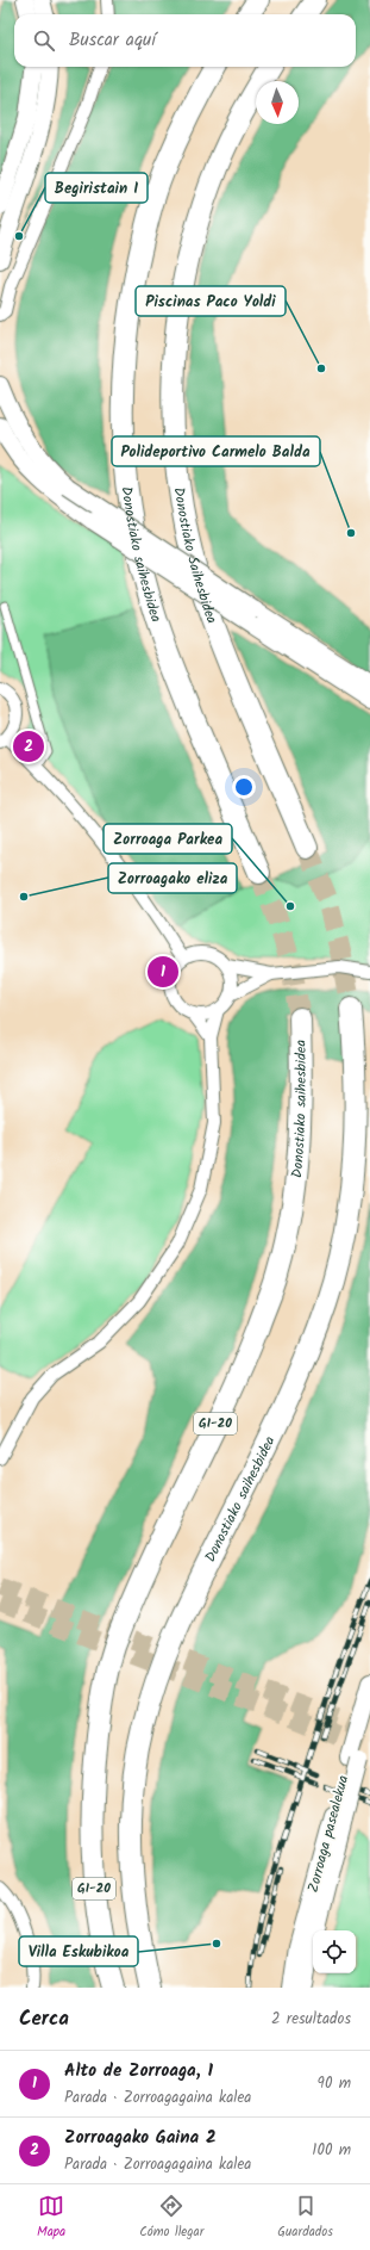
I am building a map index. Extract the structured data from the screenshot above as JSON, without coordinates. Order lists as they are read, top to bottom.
{
  "streets": {
    "highway": ["Donostiako saihesbidea", "Donostiako Saihesbidea", "GI-20"],
    "main road": ["Zorroaga pasealekua"]
  },
  "places": [
    "Begiristain I",
    "Piscinas Paco Yoldi",
    "Polideportivo Carmelo Balda",
    "Zorroagako eliza",
    "Zorroaga Parkea",
    "Villa Eskubikoa"
  ],
  "north": "bottom",
  "page": {
    "search": "Buscar aquí",
    "pins": ["2", "1"],
    "heading": ["Cerca", "2 resultados"],
    "list": [
      {
        "mark": "1",
        "name": "Alto de Zorroaga, 1",
        "note": "Parada · Zorroagagaina kalea",
        "value": "90 m"
      },
      {
        "mark": "2",
        "name": "Zorroagako Gaina 2",
        "note": "Parada · Zorroagagaina kalea",
        "value": "100 m"
      }
    ],
    "nav": ["Mapa", "Cómo llegar", "Guardados"]
  }
}
